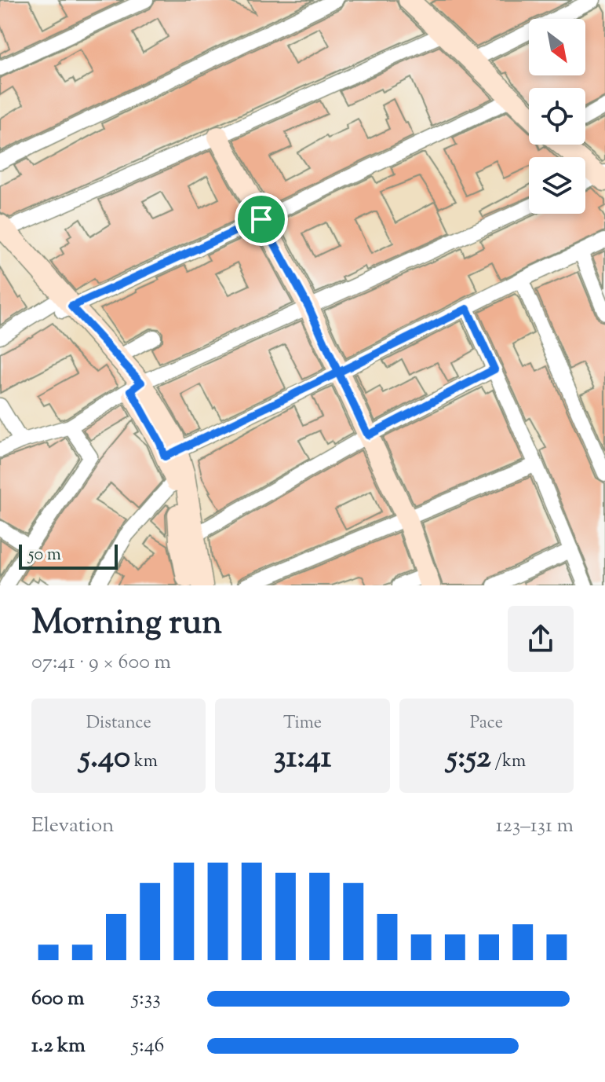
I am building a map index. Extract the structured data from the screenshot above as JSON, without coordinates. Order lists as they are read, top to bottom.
{
  "scale_bar": "50 m",
  "north": "bottom right",
  "page": {
    "scale": "50 m",
    "heading": ["Morning run", "07:41 · 9 × 600 m"],
    "stats": [
      ["Distance", "5.40 km"],
      ["Time", "31:41"],
      ["Pace", "5:52 /km"]
    ],
    "chart": ["Elevation", "123–131 m"],
    "list": [
      {
        "name": "600 m",
        "note": "5:33"
      },
      {
        "name": "1.2 km",
        "note": "5:46"
      }
    ]
  }
}
